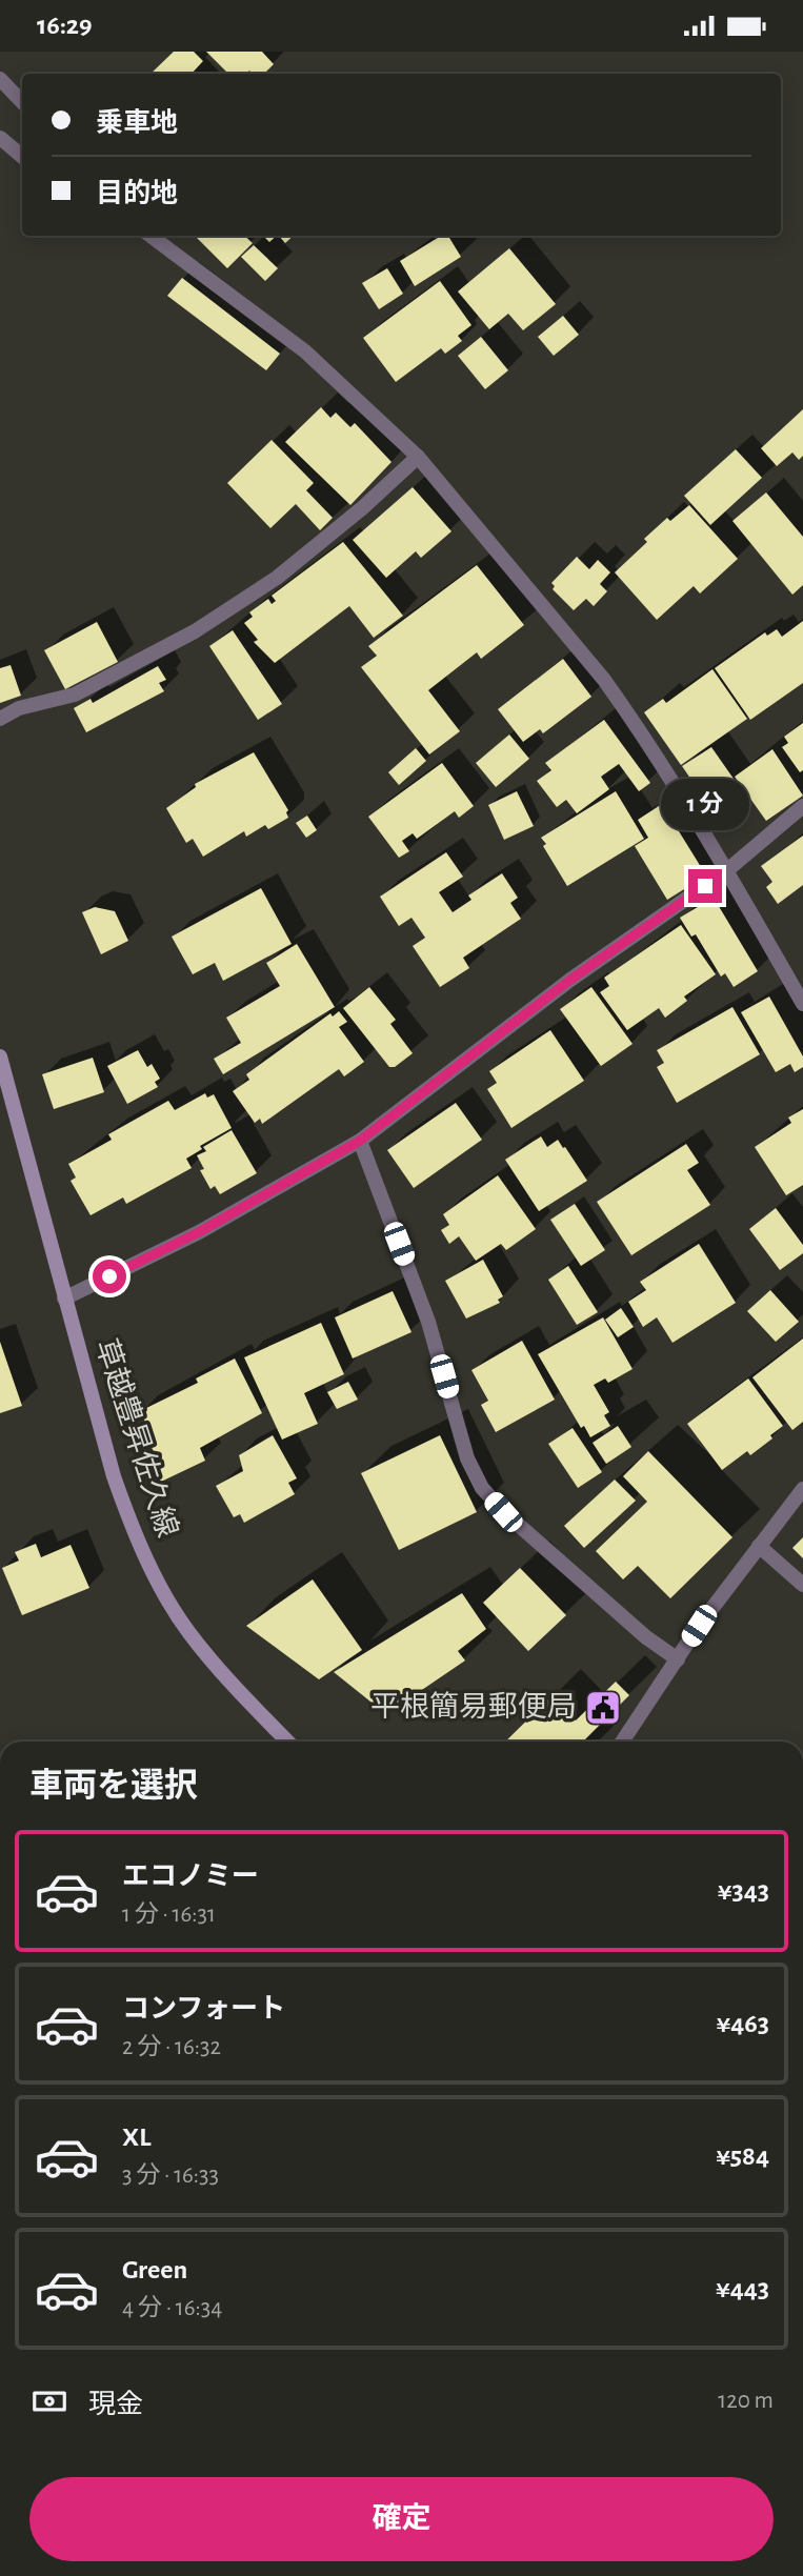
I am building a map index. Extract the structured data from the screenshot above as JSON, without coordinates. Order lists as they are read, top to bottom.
{
  "streets": {
    "main road": ["草越豊昇佐久線"]
  },
  "places": {
    "public building": ["平根簡易郵便局"]
  },
  "page": {
    "status": "16:29",
    "banner": ["乗車地", "目的地"],
    "bubble": "1 分",
    "heading": "車両を選択",
    "list": [
      {
        "name": "エコノミー",
        "note": "1 分 · 16:31",
        "value": "¥343"
      },
      {
        "name": "コンフォート",
        "note": "2 分 · 16:32",
        "value": "¥463"
      },
      {
        "name": "XL",
        "note": "3 分 · 16:33",
        "value": "¥584"
      },
      {
        "name": "Green",
        "note": "4 分 · 16:34",
        "value": "¥443"
      }
    ],
    "pay": ["現金", "120 m"],
    "buttons": "確定"
  }
}
